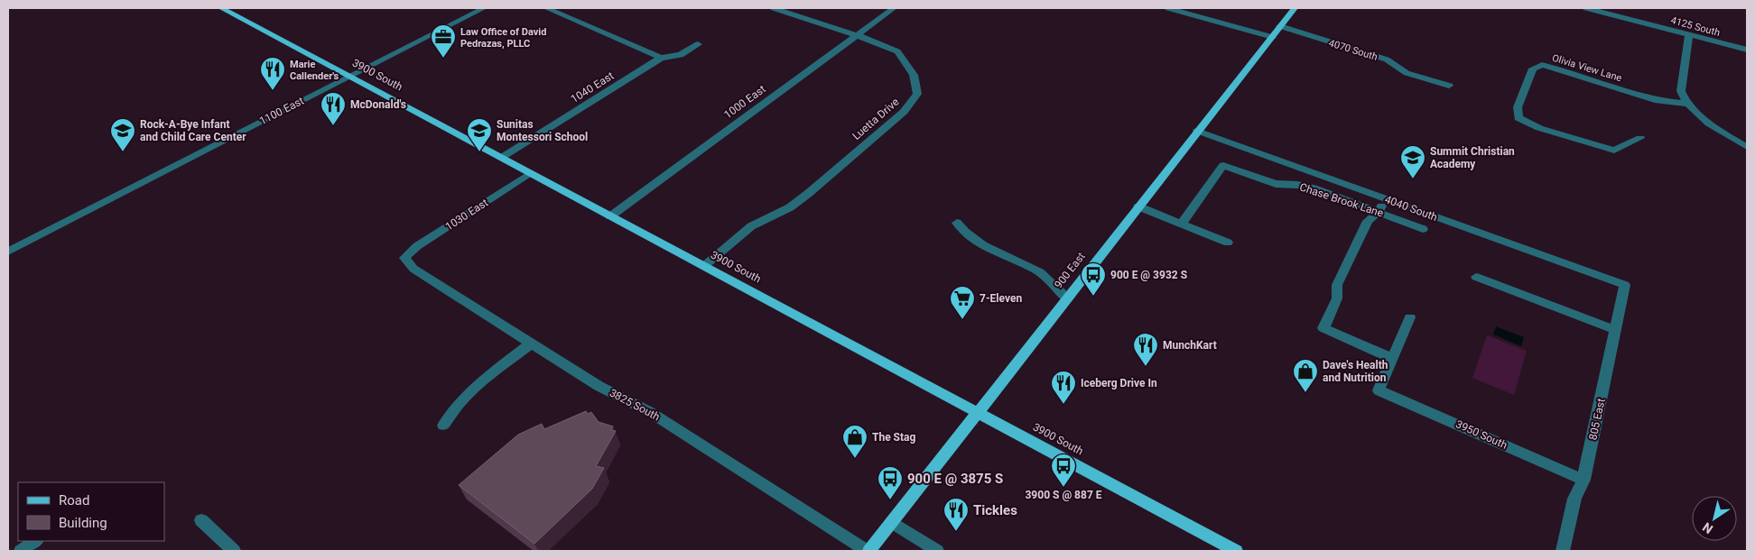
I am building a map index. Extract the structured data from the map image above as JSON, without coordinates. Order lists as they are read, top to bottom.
{
  "streets": {
    "main road": ["3900 South", "900 East"],
    "street": [
      "4125 South",
      "4070 South",
      "Olivia View Lane",
      "1040 East",
      "1000 East",
      "1100 East",
      "Luetta Drive",
      "Chase Brook Lane",
      "4040 South",
      "1030 East",
      "3825 South",
      "805 East",
      "3950 South"
    ]
  },
  "crossings": [
    ["4070 South", "900 East"],
    ["3900 South", "1040 East"],
    ["3900 South", "1000 East"],
    ["3900 South", "1100 East"],
    ["3900 South", "Luetta Drive"],
    ["3900 South", "1030 East"],
    ["3900 South", "900 East"],
    ["1000 East", "Luetta Drive"],
    ["4040 South", "900 East"],
    ["4040 South", "805 East"],
    ["1030 East", "3825 South"],
    ["805 East", "3950 South"]
  ],
  "places": {
    "office": ["Law Office of David Pedrazas, PLLC"],
    "restaurant": [
      "Marie Callender's",
      "McDonald's",
      "MunchKart",
      "Iceberg Drive In",
      "Tickles"
    ],
    "school or university": ["Rock-A-Bye Infant and Child Care Center", "Sunitas Montessori School", "Summit Christian Academy"],
    "bus stop": ["900 E @ 3932 S", "3900 S @ 887 E", "900 E @ 3875 S"],
    "supermarket": ["7-Eleven"],
    "shop": ["Dave's Health and Nutrition", "The Stag"]
  },
  "legend": ["Road", "Building"],
  "north": "bottom left"
}
